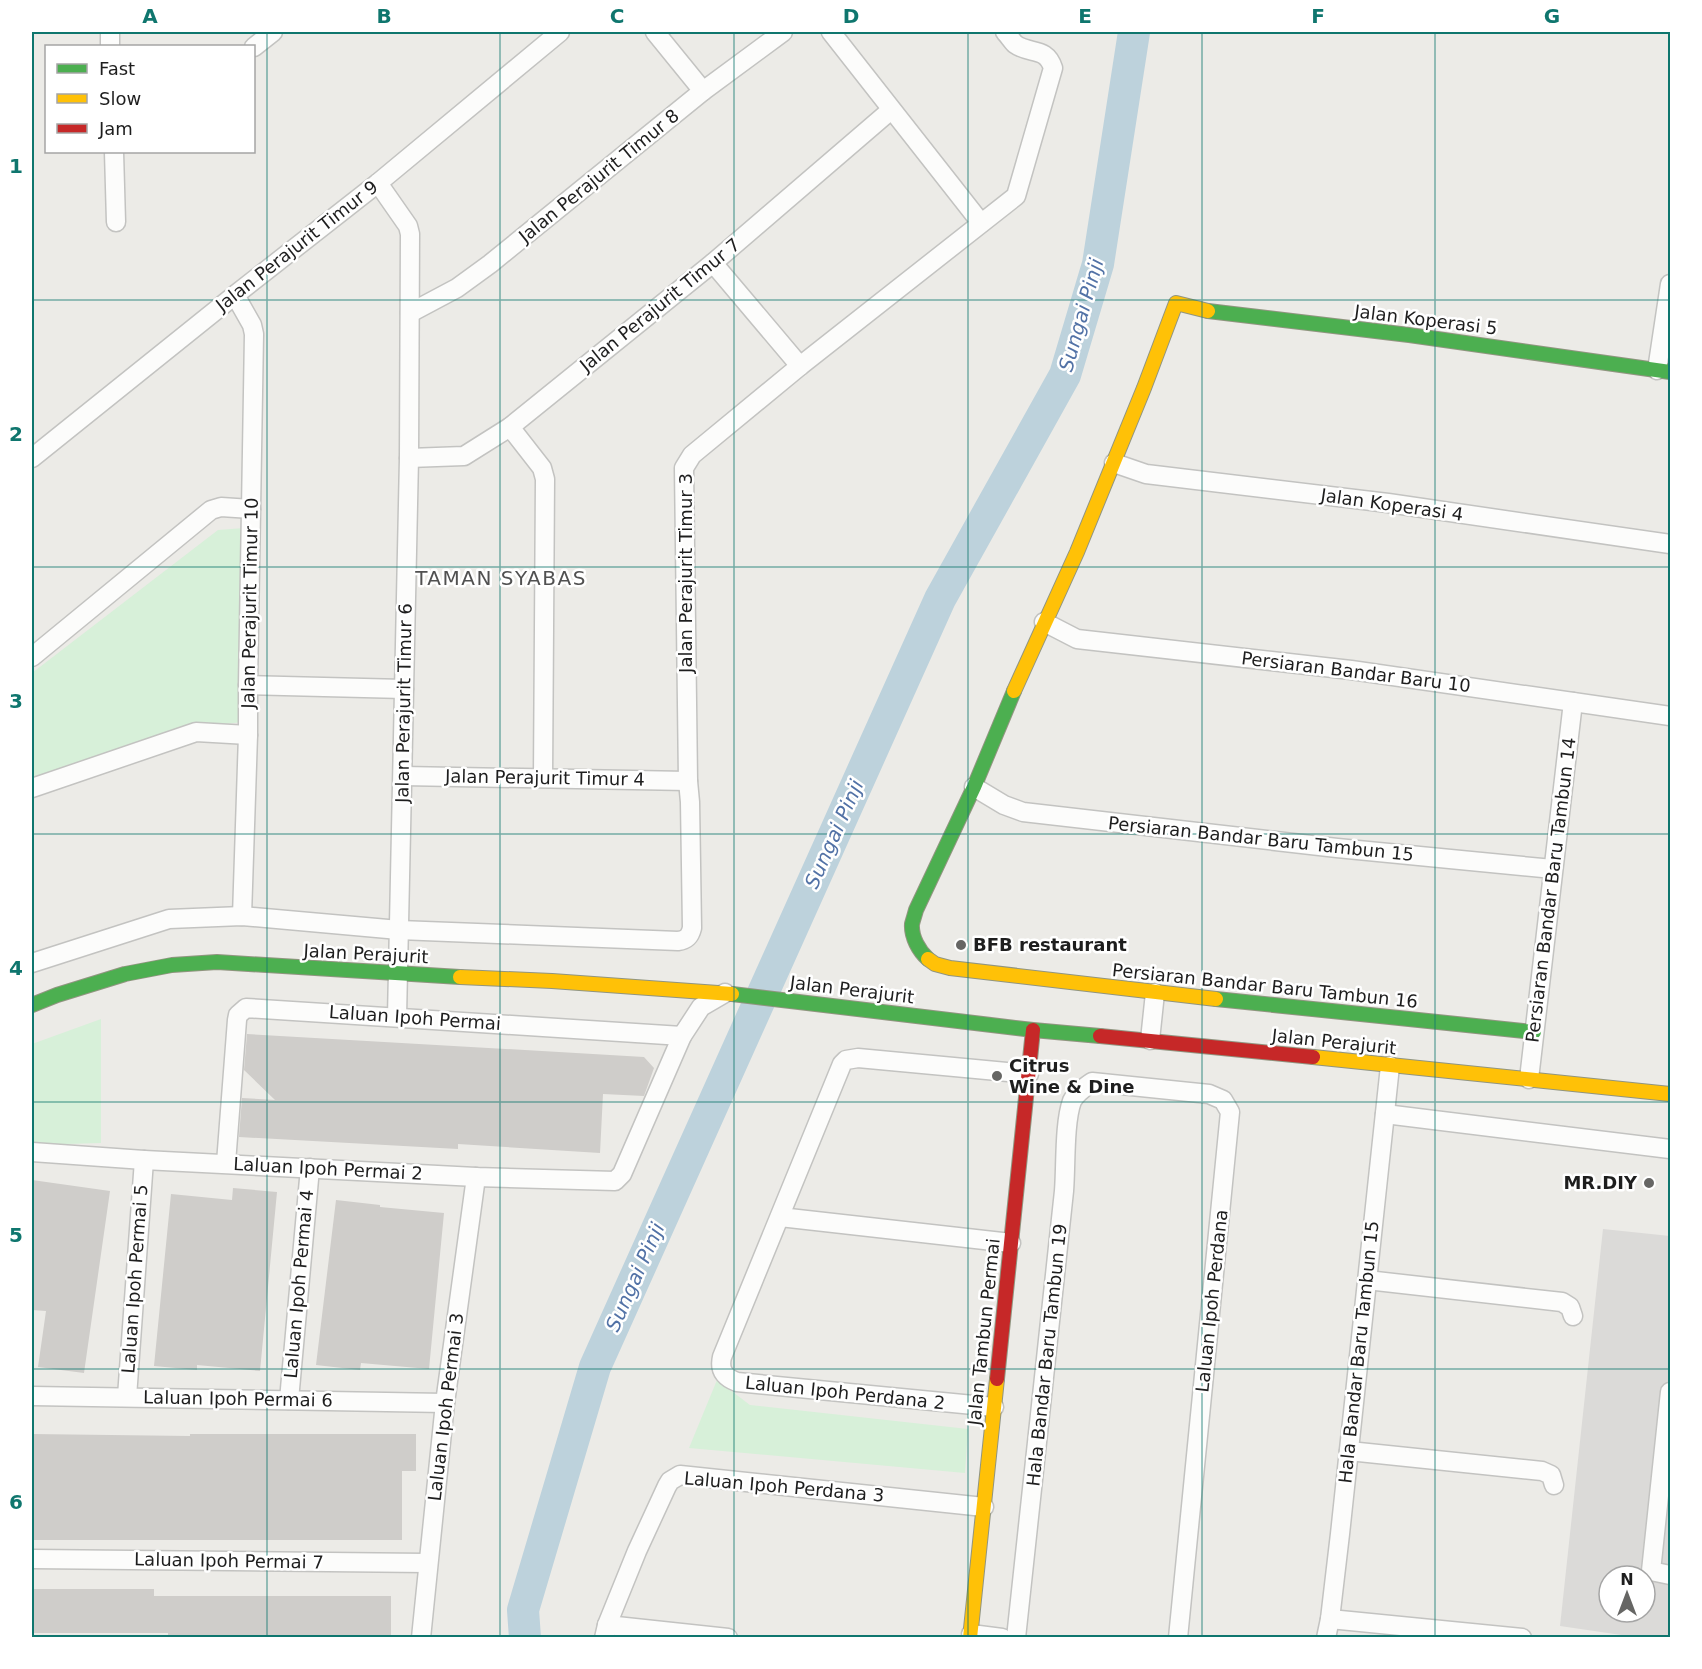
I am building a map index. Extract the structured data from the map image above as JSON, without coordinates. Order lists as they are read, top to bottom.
{
  "streets": {
    "street": [
      "Jalan Perajurit Timur 8",
      "Jalan Perajurit Timur 9",
      "Jalan Perajurit Timur 7",
      "Jalan Koperasi 5",
      "Jalan Koperasi 4",
      "Jalan Perajurit Timur 3",
      "Jalan Perajurit Timur 10",
      "Persiaran Bandar Baru 10",
      "Jalan Perajurit Timur 6",
      "Jalan Perajurit Timur 4",
      "Persiaran Bandar Baru Tambun 15",
      "Persiaran Bandar Baru Tambun 14",
      "Jalan Perajurit",
      "Persiaran Bandar Baru Tambun 16",
      "Laluan Ipoh Permai",
      "Laluan Ipoh Permai 2",
      "Laluan Ipoh Permai 5",
      "Laluan Ipoh Permai 4",
      "Laluan Ipoh Perdana",
      "Jalan Tambun Permai",
      "Hala Bandar Baru Tambun 15",
      "Hala Bandar Baru Tambun 19",
      "Laluan Ipoh Perdana 2",
      "Laluan Ipoh Permai 6",
      "Laluan Ipoh Permai 3",
      "Laluan Ipoh Perdana 3",
      "Laluan Ipoh Permai 7"
    ]
  },
  "crossings": [
    ["Jalan Perajurit Timur 8", "Jalan Perajurit Timur 6"],
    ["Jalan Perajurit Timur 9", "Jalan Perajurit Timur 10"],
    ["Jalan Perajurit Timur 9", "Jalan Perajurit Timur 6"],
    ["Jalan Perajurit Timur 7", "Jalan Perajurit Timur 6"],
    ["Jalan Koperasi 5", "Persiaran Bandar Baru Tambun 16"],
    ["Jalan Koperasi 4", "Persiaran Bandar Baru Tambun 16"],
    ["Jalan Perajurit Timur 3", "Jalan Perajurit Timur 6"],
    ["Jalan Perajurit Timur 3", "Jalan Perajurit Timur 4"],
    ["Persiaran Bandar Baru 10", "Persiaran Bandar Baru Tambun 14"],
    ["Persiaran Bandar Baru 10", "Persiaran Bandar Baru Tambun 16"],
    ["Jalan Perajurit Timur 6", "Jalan Perajurit Timur 4"],
    ["Jalan Perajurit Timur 6", "Jalan Perajurit"],
    ["Jalan Perajurit Timur 6", "Laluan Ipoh Permai"],
    ["Persiaran Bandar Baru Tambun 15", "Persiaran Bandar Baru Tambun 14"],
    ["Persiaran Bandar Baru Tambun 15", "Persiaran Bandar Baru Tambun 16"],
    ["Persiaran Bandar Baru Tambun 14", "Jalan Perajurit"],
    ["Persiaran Bandar Baru Tambun 14", "Persiaran Bandar Baru Tambun 16"],
    ["Jalan Perajurit", "Jalan Tambun Permai"],
    ["Jalan Perajurit", "Hala Bandar Baru Tambun 15"],
    ["Laluan Ipoh Permai", "Laluan Ipoh Permai 2"],
    ["Laluan Ipoh Permai 2", "Laluan Ipoh Permai 5"],
    ["Laluan Ipoh Permai 2", "Laluan Ipoh Permai 4"],
    ["Laluan Ipoh Permai 2", "Laluan Ipoh Permai 3"],
    ["Laluan Ipoh Permai 5", "Laluan Ipoh Permai 6"],
    ["Laluan Ipoh Permai 4", "Laluan Ipoh Permai 6"],
    ["Laluan Ipoh Perdana", "Hala Bandar Baru Tambun 19"],
    ["Jalan Tambun Permai", "Laluan Ipoh Perdana 2"],
    ["Jalan Tambun Permai", "Laluan Ipoh Perdana 3"],
    ["Laluan Ipoh Permai 6", "Laluan Ipoh Permai 3"],
    ["Laluan Ipoh Permai 3", "Laluan Ipoh Permai 7"]
  ],
  "districts": ["TAMAN SYABAS"],
  "water": ["Sungai Pinji"],
  "places": ["BFB restaurant", "Citrus Wine & Dine", "MR.DIY"],
  "legend": ["Fast", "Slow", "Jam"],
  "north": "top",
  "grid": {
    "columns": [
      "A",
      "B",
      "C",
      "D",
      "E",
      "F",
      "G"
    ],
    "rows": [
      "1",
      "2",
      "3",
      "4",
      "5",
      "6"
    ]
  }
}
